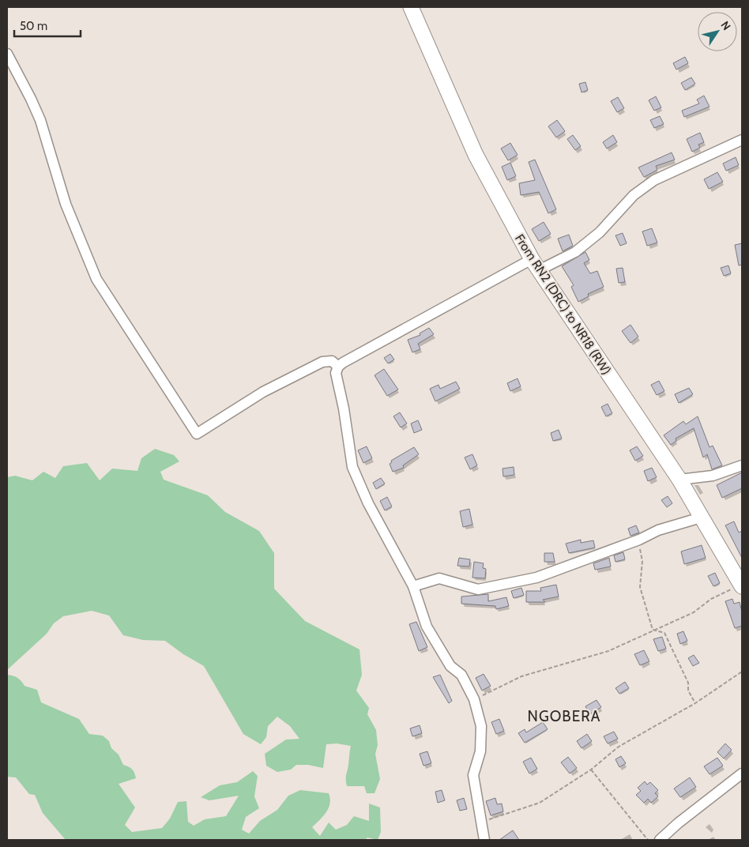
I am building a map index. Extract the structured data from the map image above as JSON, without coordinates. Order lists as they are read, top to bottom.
{
  "streets": {
    "main road": ["From RN2 (DRC) to NR18 (RW)"]
  },
  "districts": ["NGOBERA"],
  "scale_bar": "50 m",
  "north": "top right"
}
